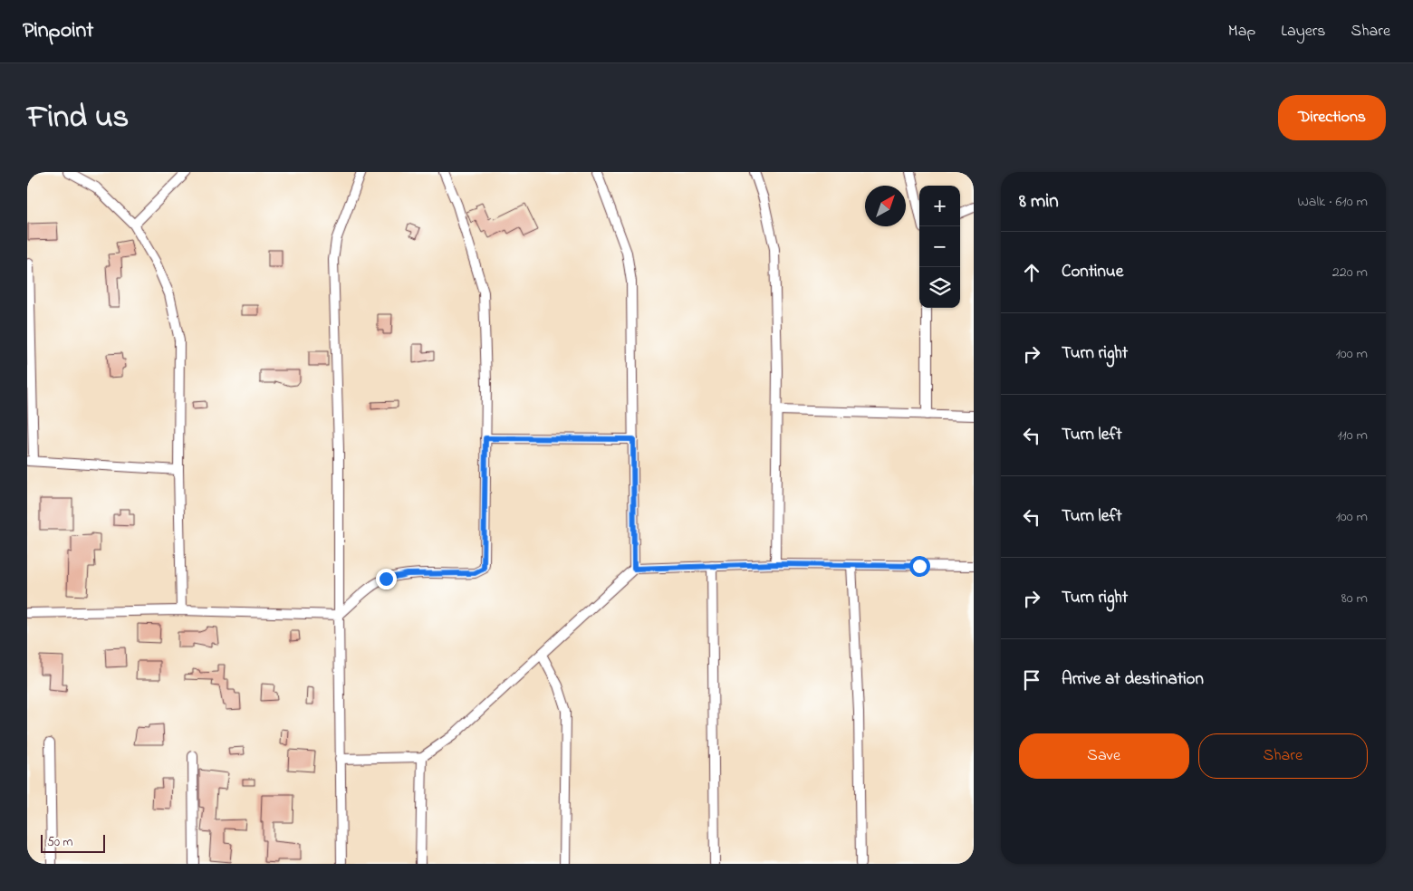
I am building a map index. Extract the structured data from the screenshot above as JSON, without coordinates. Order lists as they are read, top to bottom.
{
  "scale_bar": "50 m",
  "north": "top right",
  "page": {
    "header": "Pinpoint",
    "nav": ["Map", "Layers", "Share"],
    "title": "Find us",
    "buttons": [
      "Directions",
      ["Save", "Share"]
    ],
    "heading": ["8 min", "Walk · 610 m"],
    "map_buttons": ["+", "−"],
    "list": [
      ["Continue", "220 m"],
      ["Turn right", "100 m"],
      ["Turn left", "110 m"],
      ["Turn left", "100 m"],
      ["Turn right", "80 m"],
      "Arrive at destination"
    ],
    "scale": "50 m"
  }
}
